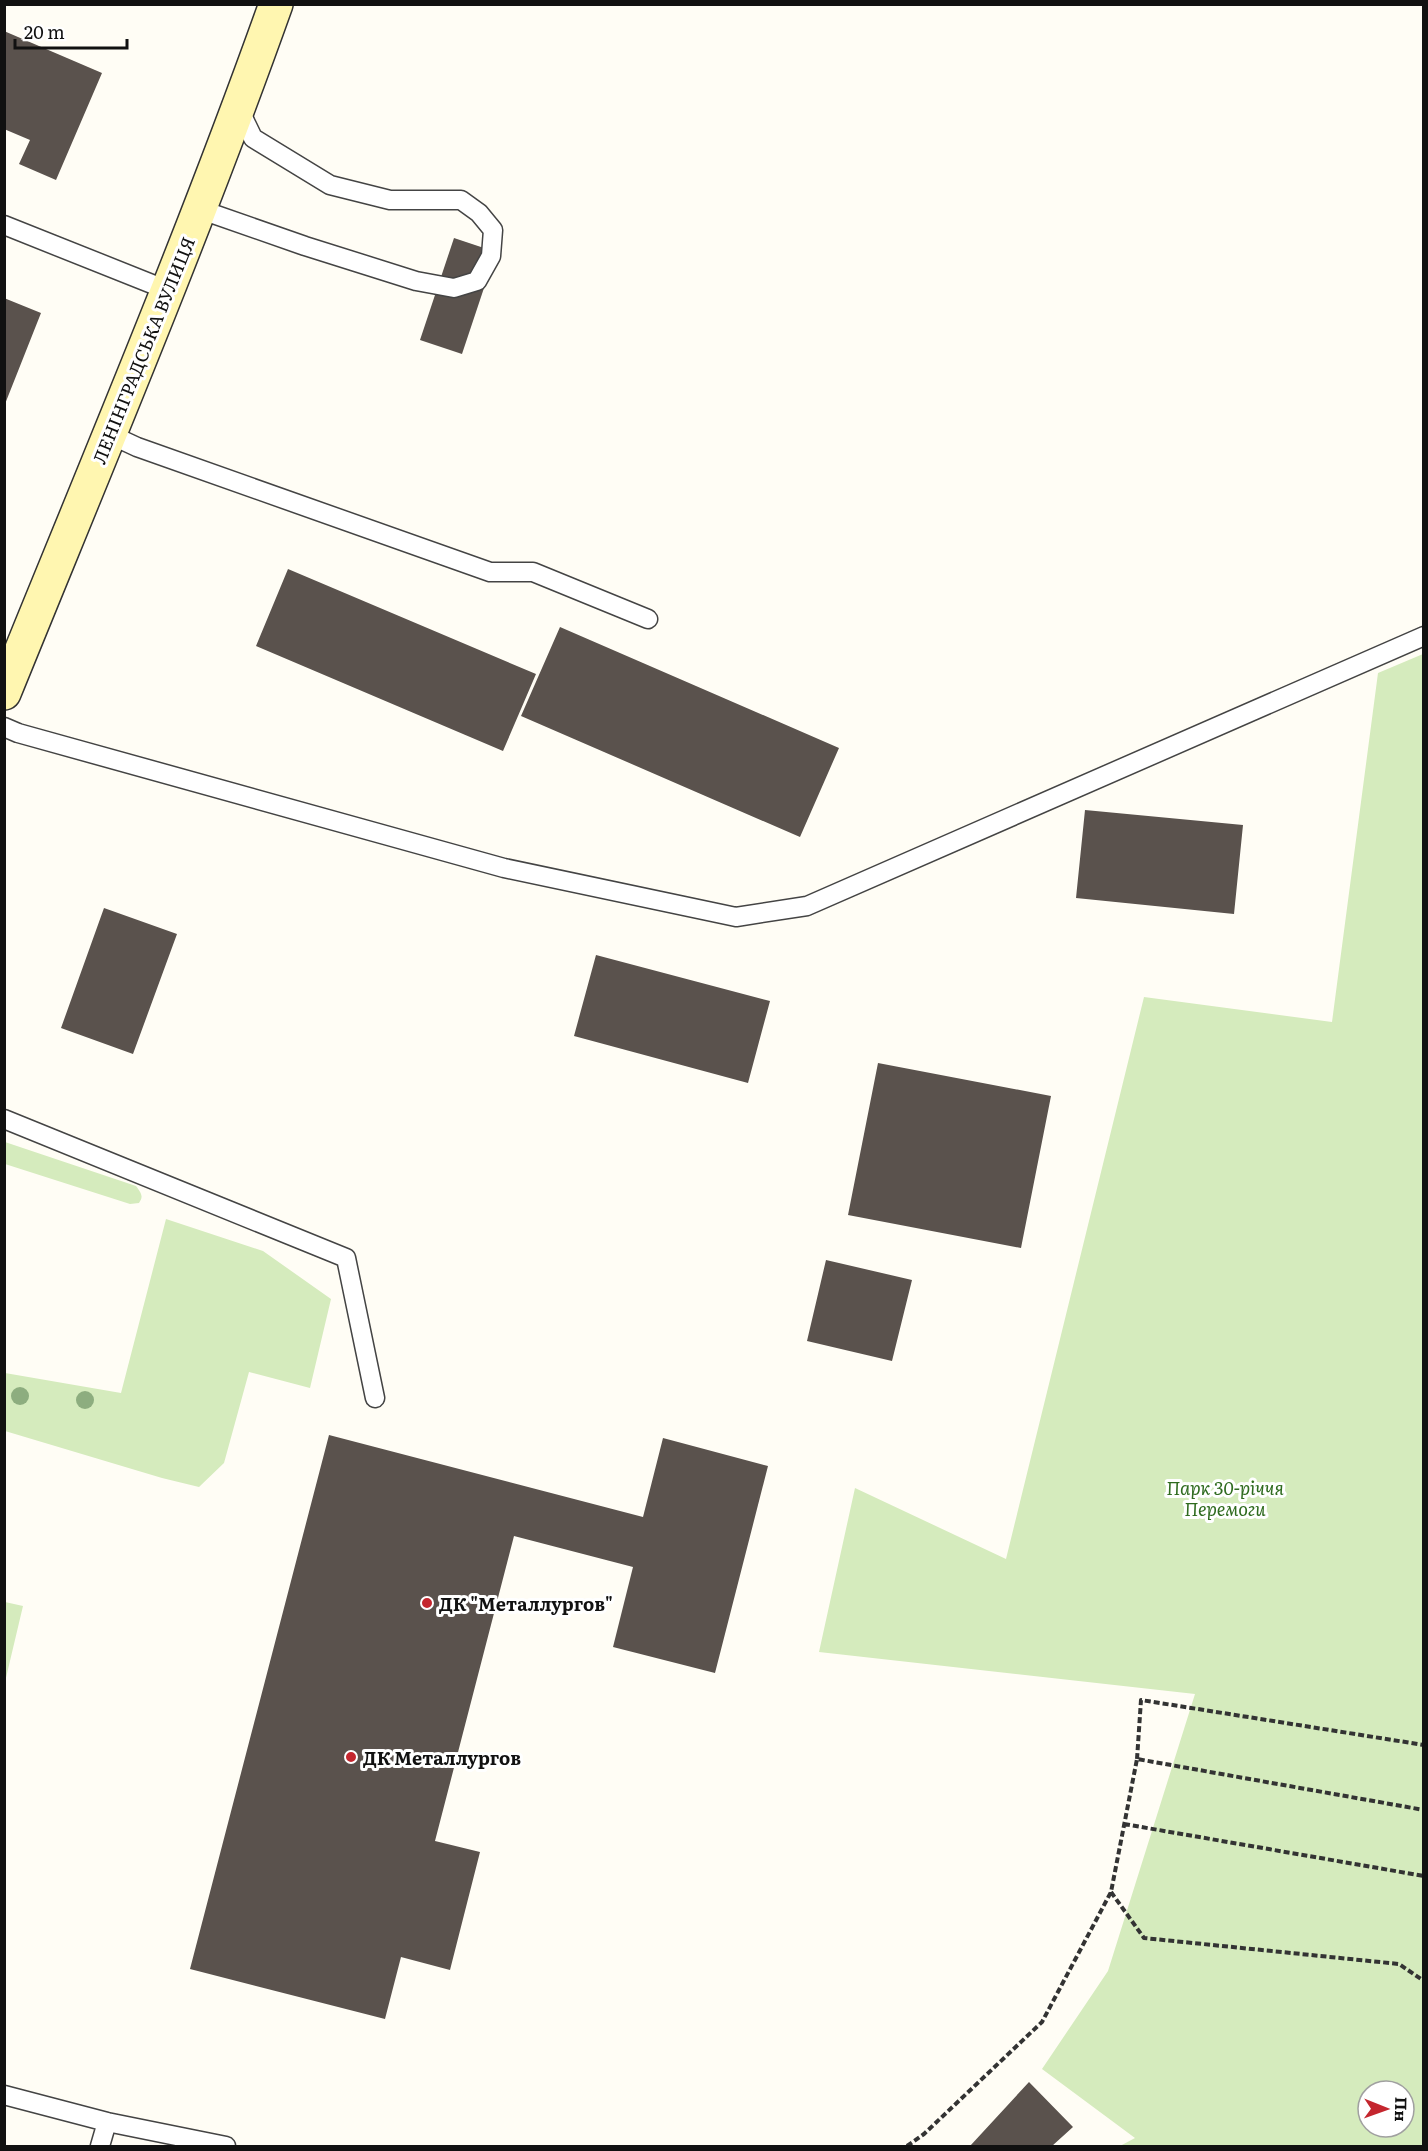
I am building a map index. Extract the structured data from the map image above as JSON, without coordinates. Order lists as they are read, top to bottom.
{
  "streets": {
    "street": ["ЛЕНІНГРАДСЬКА ВУЛИЦЯ"]
  },
  "parks": ["Парк 30-річчя Перемоги"],
  "places": ["ДК \"Металлургов\"", "ДК Металлургов"],
  "scale_bar": "20 m",
  "north": "right"
}
